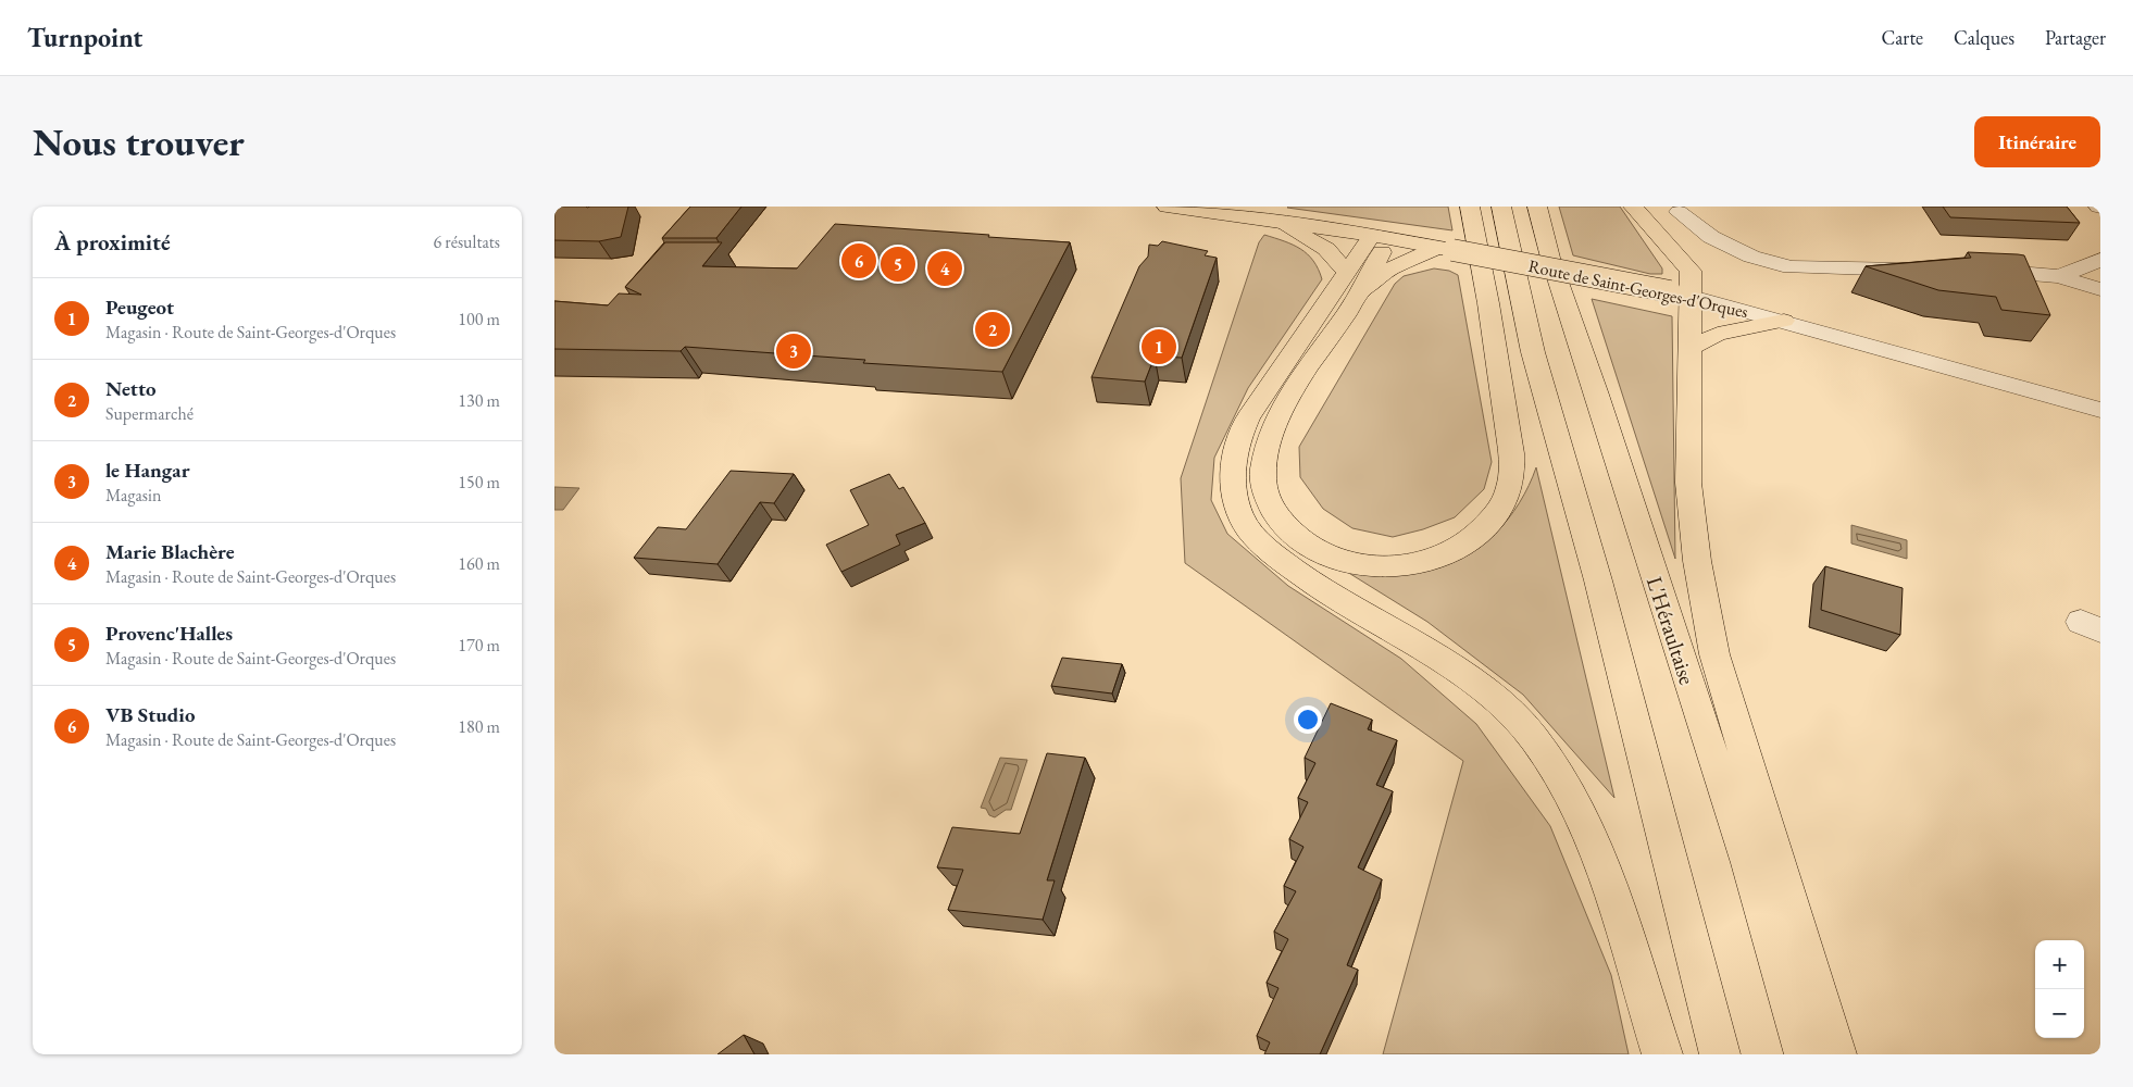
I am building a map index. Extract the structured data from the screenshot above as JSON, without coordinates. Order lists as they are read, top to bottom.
{
  "streets": {
    "main road": ["Route de Saint-Georges-d'Orques", "L'Héraultaise"]
  },
  "page": {
    "header": "Turnpoint",
    "nav": ["Carte", "Calques", "Partager"],
    "buttons": "Itinéraire",
    "title": "Nous trouver",
    "heading": ["À proximité", "6 résultats"],
    "pins": [
      "6",
      "5",
      "4",
      "2",
      "1",
      "3"
    ],
    "list": [
      {
        "mark": "1",
        "name": "Peugeot",
        "note": "Magasin · Route de Saint-Georges-d'Orques",
        "value": "100 m"
      },
      {
        "mark": "2",
        "name": "Netto",
        "note": "Supermarché",
        "value": "130 m"
      },
      {
        "mark": "3",
        "name": "le Hangar",
        "note": "Magasin",
        "value": "150 m"
      },
      {
        "mark": "4",
        "name": "Marie Blachère",
        "note": "Magasin · Route de Saint-Georges-d'Orques",
        "value": "160 m"
      },
      {
        "mark": "5",
        "name": "Provenc'Halles",
        "note": "Magasin · Route de Saint-Georges-d'Orques",
        "value": "170 m"
      },
      {
        "mark": "6",
        "name": "VB Studio",
        "note": "Magasin · Route de Saint-Georges-d'Orques",
        "value": "180 m"
      }
    ],
    "map_buttons": ["+", "−"]
  }
}
